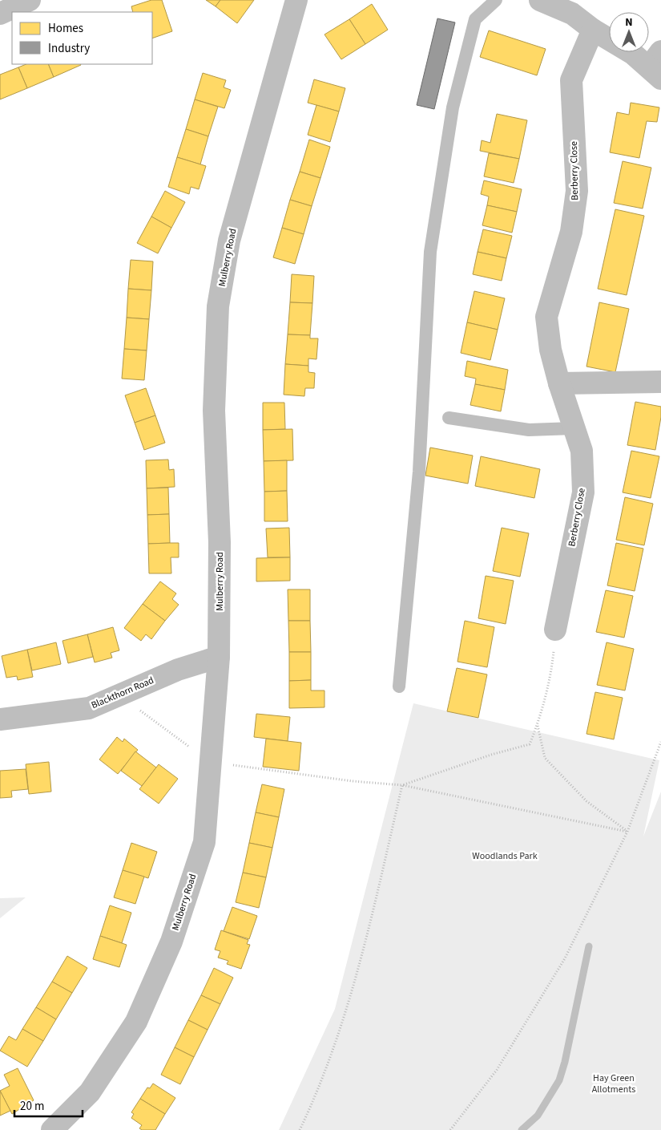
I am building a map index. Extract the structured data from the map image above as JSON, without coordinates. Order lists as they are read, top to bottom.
{
  "streets": {
    "street": ["Berberry Close", "Mulberry Road", "Blackthorn Road"]
  },
  "crossings": [
    ["Mulberry Road", "Blackthorn Road"]
  ],
  "parks": ["Woodlands Park", "Hay Green Allotments"],
  "legend": ["Homes", "Industry"],
  "scale_bar": "20 m",
  "north": "top"
}
